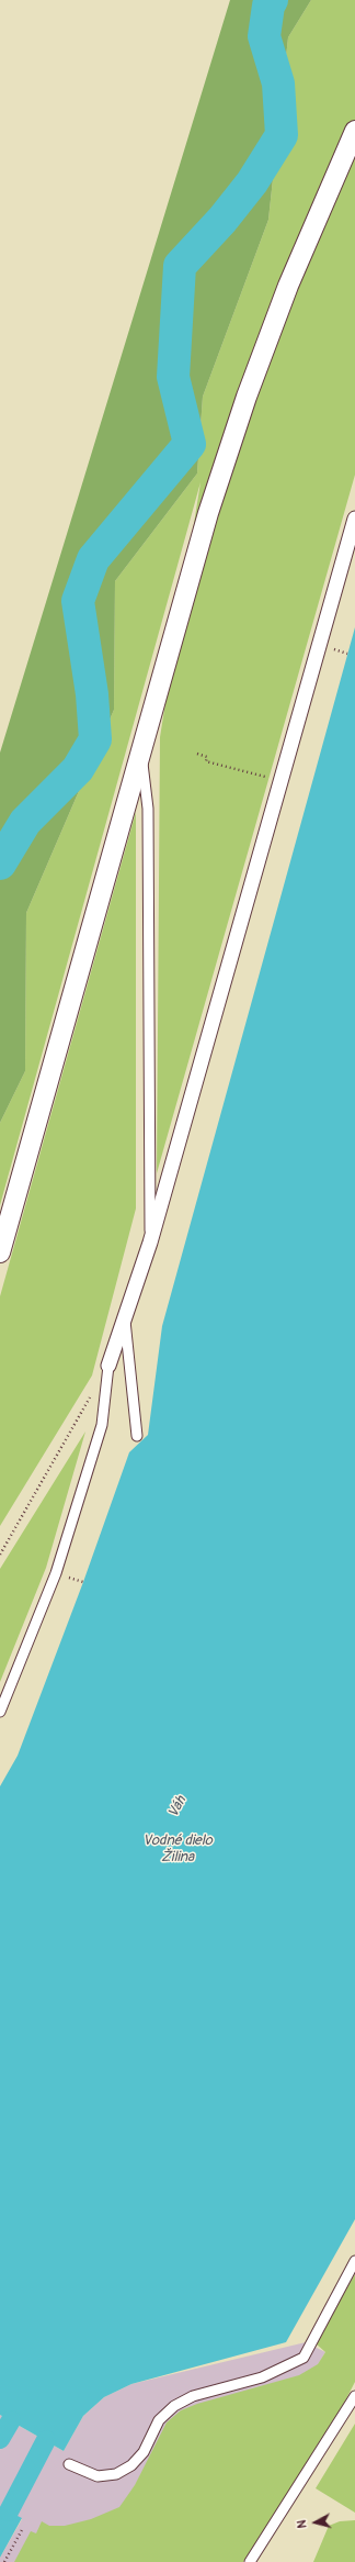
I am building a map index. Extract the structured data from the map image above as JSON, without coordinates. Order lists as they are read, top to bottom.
{
  "water": ["Váh", "Vodné dielo Žilina"],
  "north": "left"
}
